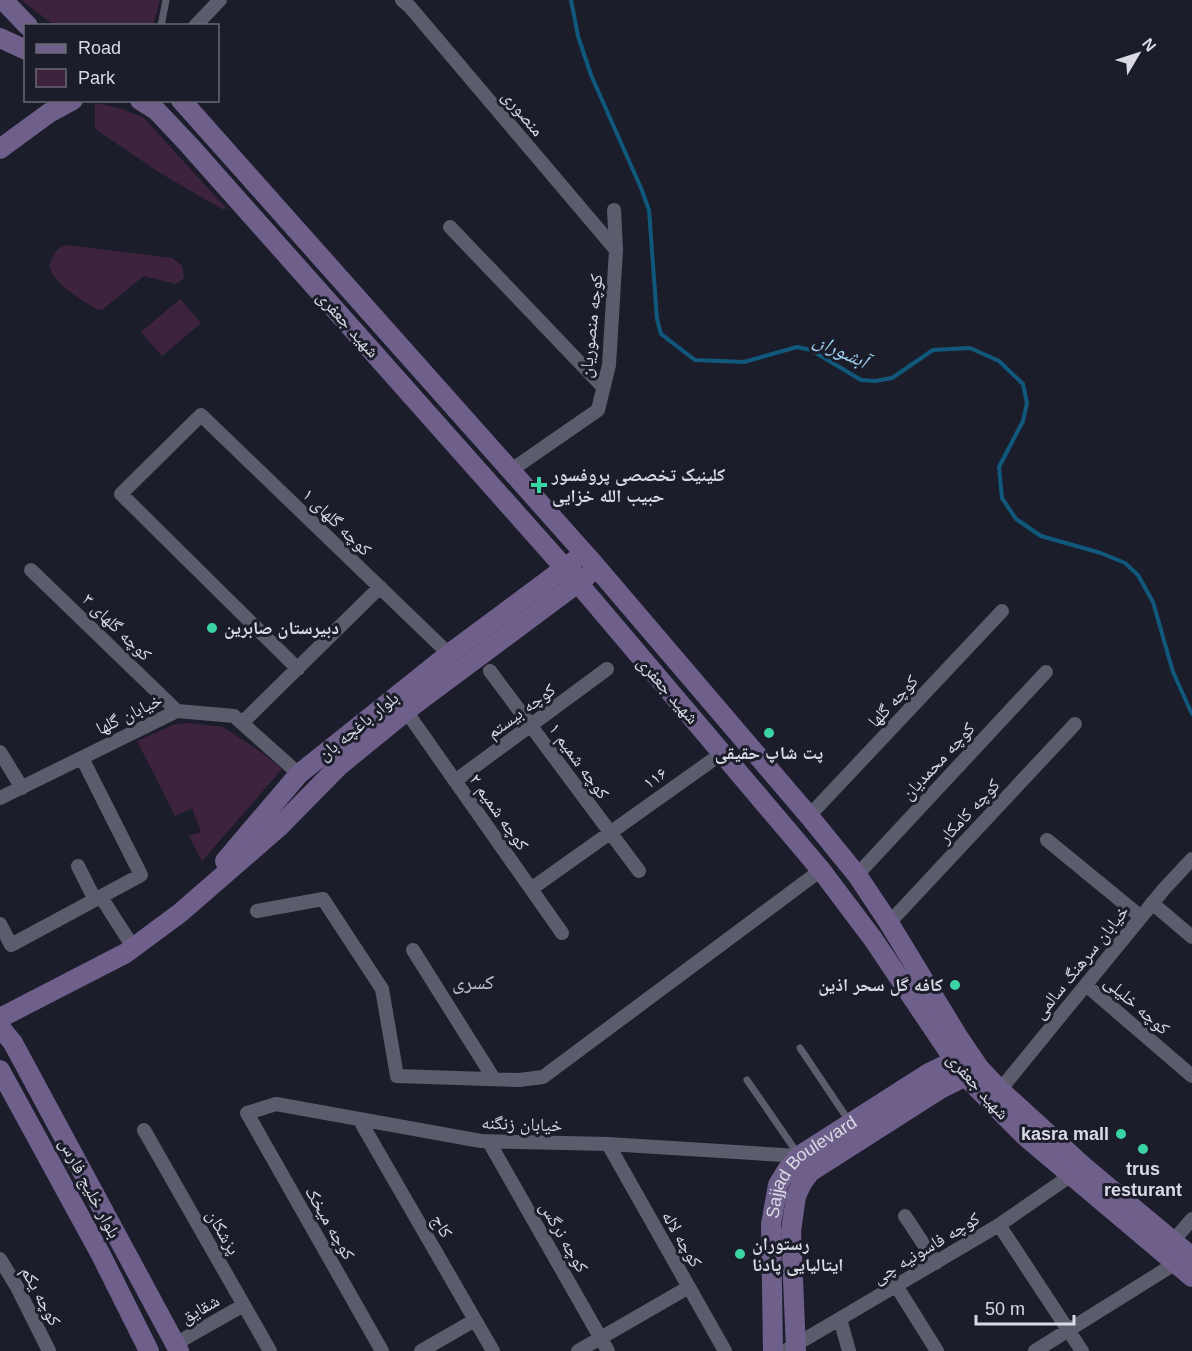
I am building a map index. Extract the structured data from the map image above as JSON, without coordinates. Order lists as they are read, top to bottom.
{
  "streets": {
    "main road": [
      "شهید جعفری",
      "بلوار باغچه بان",
      "Sajjad Boulevard",
      "بلوار خلیج فارس"
    ],
    "street": [
      "منصوری",
      "کوچه منصوریان",
      "کوچه گلهای ۱",
      "کوچه گلهای ۳",
      "کوچه گلها",
      "کوچه بیستم",
      "خیابان گلها",
      "کوچه شمیم ۱",
      "کوچه محمدیان",
      "۱۱۶",
      "کوچه کامکار",
      "کوچه شمیم ۲",
      "خیابان سرهنگ سالمی",
      "کوچه خلیلی",
      "خیابان زنگنه",
      "کوچه میخک",
      "کاج",
      "پزشکان",
      "کوچه نرگس",
      "کوچه لاله",
      "کوچه فاسونیه چی",
      "کوچه یکم",
      "شقایق"
    ]
  },
  "crossings": [
    ["منصوری", "کوچه منصوریان"],
    ["شهید جعفری", "کوچه منصوریان"],
    ["شهید جعفری", "کوچه گلها"],
    ["شهید جعفری", "بلوار باغچه بان"],
    ["شهید جعفری", "کوچه محمدیان"],
    ["شهید جعفری", "۱۱۶"],
    ["شهید جعفری", "کوچه کامکار"],
    ["شهید جعفری", "خیابان سرهنگ سالمی"],
    ["شهید جعفری", "Sajjad Boulevard"],
    ["شهید جعفری", "کوچه فاسونیه چی"],
    ["کوچه گلهای ۱", "بلوار باغچه بان"],
    ["کوچه گلهای ۳", "خیابان گلها"],
    ["کوچه بیستم", "کوچه شمیم ۱"],
    ["کوچه بیستم", "کوچه شمیم ۲"],
    ["خیابان گلها", "بلوار باغچه بان"],
    ["بلوار باغچه بان", "کوچه شمیم ۲"],
    ["کوچه شمیم ۱", "۱۱۶"],
    ["۱۱۶", "کوچه شمیم ۲"],
    ["خیابان سرهنگ سالمی", "کوچه خلیلی"],
    ["خیابان زنگنه", "Sajjad Boulevard"],
    ["خیابان زنگنه", "کوچه میخک"],
    ["خیابان زنگنه", "کاج"],
    ["خیابان زنگنه", "کوچه نرگس"],
    ["خیابان زنگنه", "کوچه لاله"],
    ["Sajjad Boulevard", "کوچه فاسونیه چی"],
    ["بلوار خلیج فارس", "شقایق"],
    ["پزشکان", "شقایق"]
  ],
  "districts": ["کسری"],
  "water": ["آبشوران"],
  "places": {
    "health": ["کلینیک تخصصی پروفسور حبیب الله خزایی"],
    "other": [
      "دبیرستان صابرین",
      "پت شاپ حقیقی",
      "کافه گل سحر اذین",
      "kasra mall",
      "trus resturant",
      "رستوران ایتالیایی پادنا"
    ]
  },
  "legend": ["Road", "Park"],
  "scale_bar": "50 m",
  "north": "top right"
}
